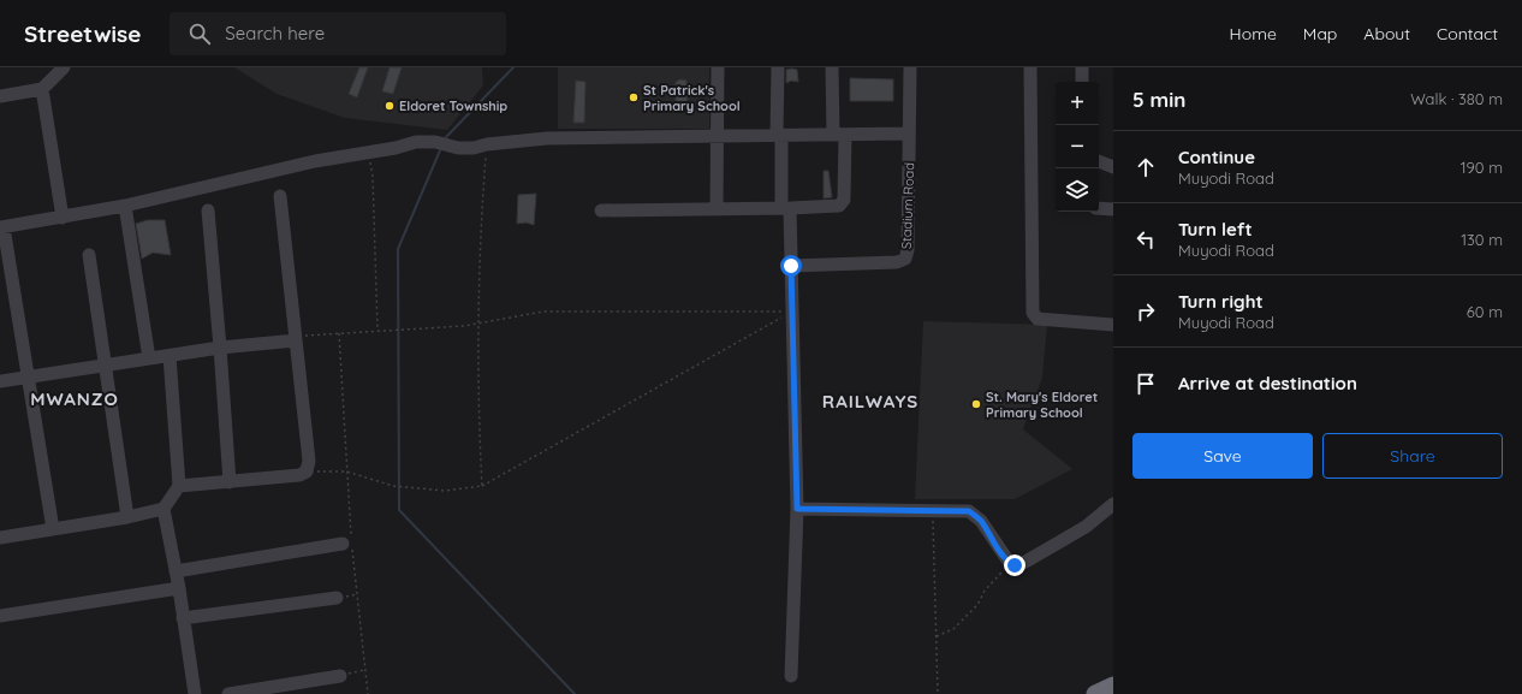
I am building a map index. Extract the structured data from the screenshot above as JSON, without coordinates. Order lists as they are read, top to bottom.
{
  "streets": {
    "street": ["Stadium Road"]
  },
  "districts": ["MWANZO", "RAILWAYS"],
  "places": ["St Patrick's Primary School", "Eldoret Township", "St. Mary's Eldoret Primary School"],
  "page": {
    "header": "Streetwise",
    "search": "Search here",
    "nav": [
      "Home",
      "Map",
      "About",
      "Contact"
    ],
    "heading": ["5 min", "Walk · 380 m"],
    "map_buttons": ["+", "−"],
    "list": [
      ["Continue", "Muyodi Road", "190 m"],
      ["Turn left", "Muyodi Road", "130 m"],
      ["Turn right", "Muyodi Road", "60 m"],
      "Arrive at destination"
    ],
    "buttons": ["Save", "Share"]
  }
}
